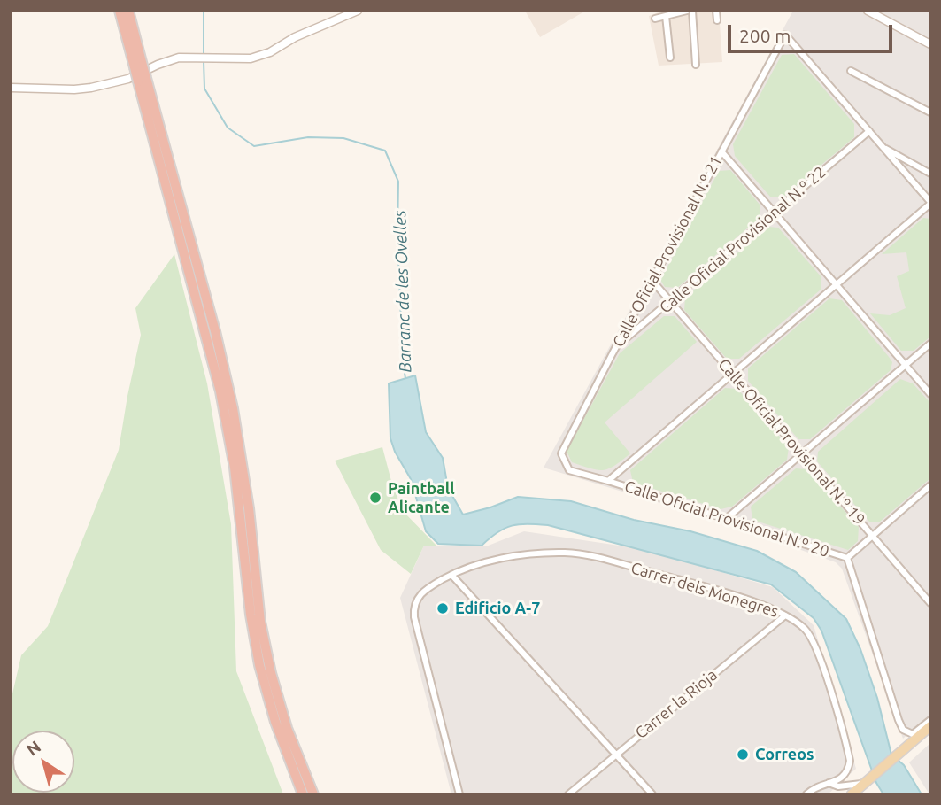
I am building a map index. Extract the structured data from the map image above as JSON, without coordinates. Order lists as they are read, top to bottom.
{
  "streets": {
    "street": [
      "Calle Oficial Provisional N.º 22",
      "Calle Oficial Provisional N.º 21",
      "Calle Oficial Provisional N.º 19",
      "Calle Oficial Provisional N.º 20",
      "Carrer dels Monegres",
      "Carrer la Rioja"
    ]
  },
  "crossings": [
    ["Calle Oficial Provisional N.º 22", "Calle Oficial Provisional N.º 21"],
    ["Calle Oficial Provisional N.º 22", "Calle Oficial Provisional N.º 19"],
    ["Calle Oficial Provisional N.º 21", "Calle Oficial Provisional N.º 19"],
    ["Calle Oficial Provisional N.º 21", "Calle Oficial Provisional N.º 20"],
    ["Carrer dels Monegres", "Carrer la Rioja"]
  ],
  "water": ["Barranc de les Ovelles"],
  "places": ["Paintball Alicante", "Edificio A-7", "Correos"],
  "scale_bar": "200 m",
  "north": "top left"
}
